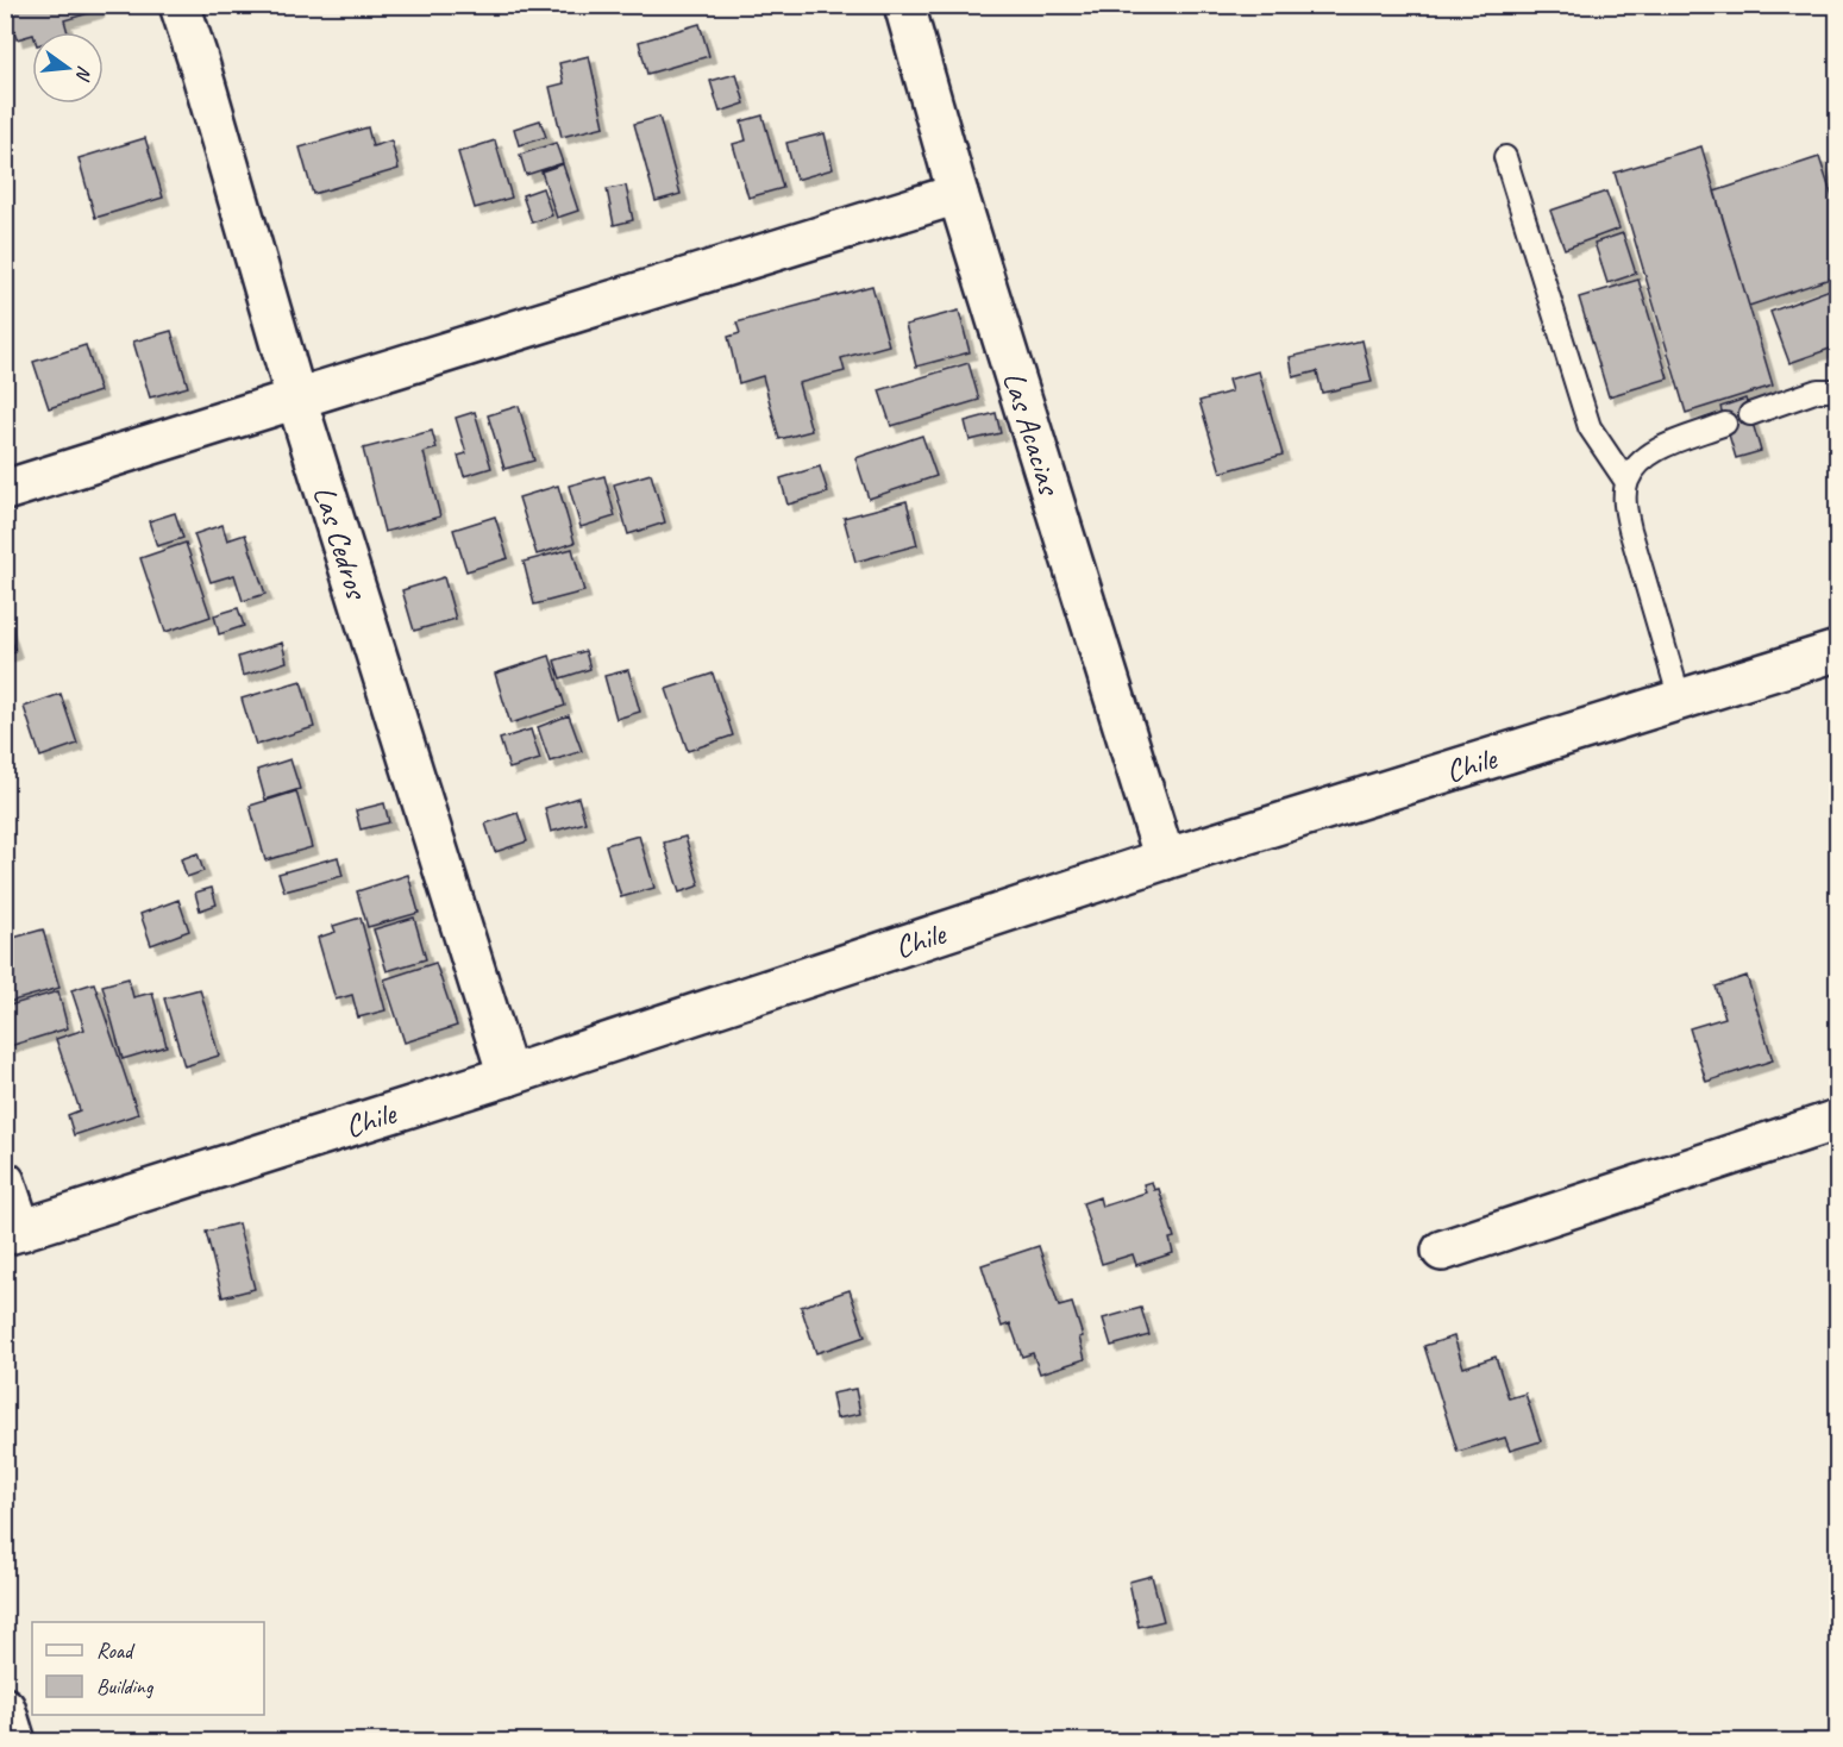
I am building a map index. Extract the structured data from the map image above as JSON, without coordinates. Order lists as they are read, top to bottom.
{
  "streets": {
    "street": ["Las Acacias", "Las Cedros", "Chile"]
  },
  "crossings": [
    ["Las Acacias", "Chile"],
    ["Las Cedros", "Chile"]
  ],
  "legend": ["Road", "Building"],
  "north": "right"
}
